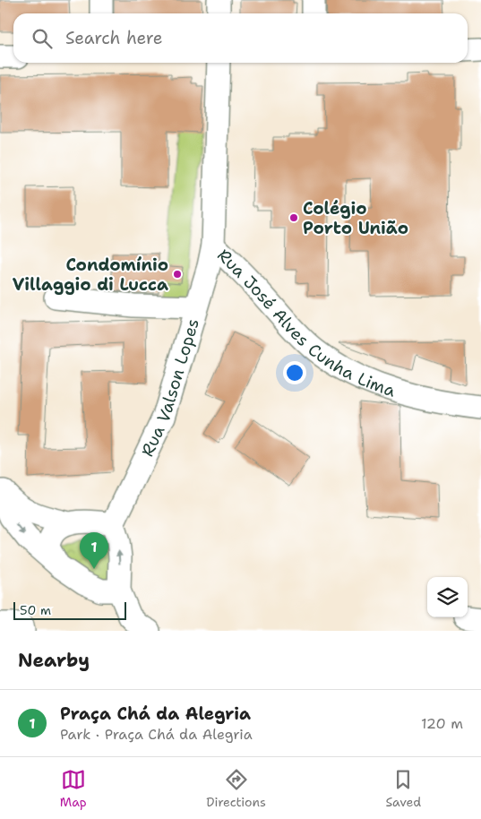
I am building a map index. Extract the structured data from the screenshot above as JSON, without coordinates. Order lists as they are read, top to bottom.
{
  "streets": {
    "street": ["Rua José Alves Cunha Lima", "Rua Valson Lopes"]
  },
  "crossings": [
    ["Rua José Alves Cunha Lima", "Rua Valson Lopes"]
  ],
  "places": ["Colégio Porto União", "Condomínio Villaggio di Lucca"],
  "scale_bar": "50 m",
  "page": {
    "search": "Search here",
    "pins": "1",
    "scale": "50 m",
    "heading": "Nearby",
    "list": [
      {
        "mark": "1",
        "name": "Praça Chá da Alegria",
        "note": "Park · Praça Chá da Alegria",
        "value": "120 m"
      }
    ],
    "nav": ["Map", "Directions", "Saved"]
  }
}
